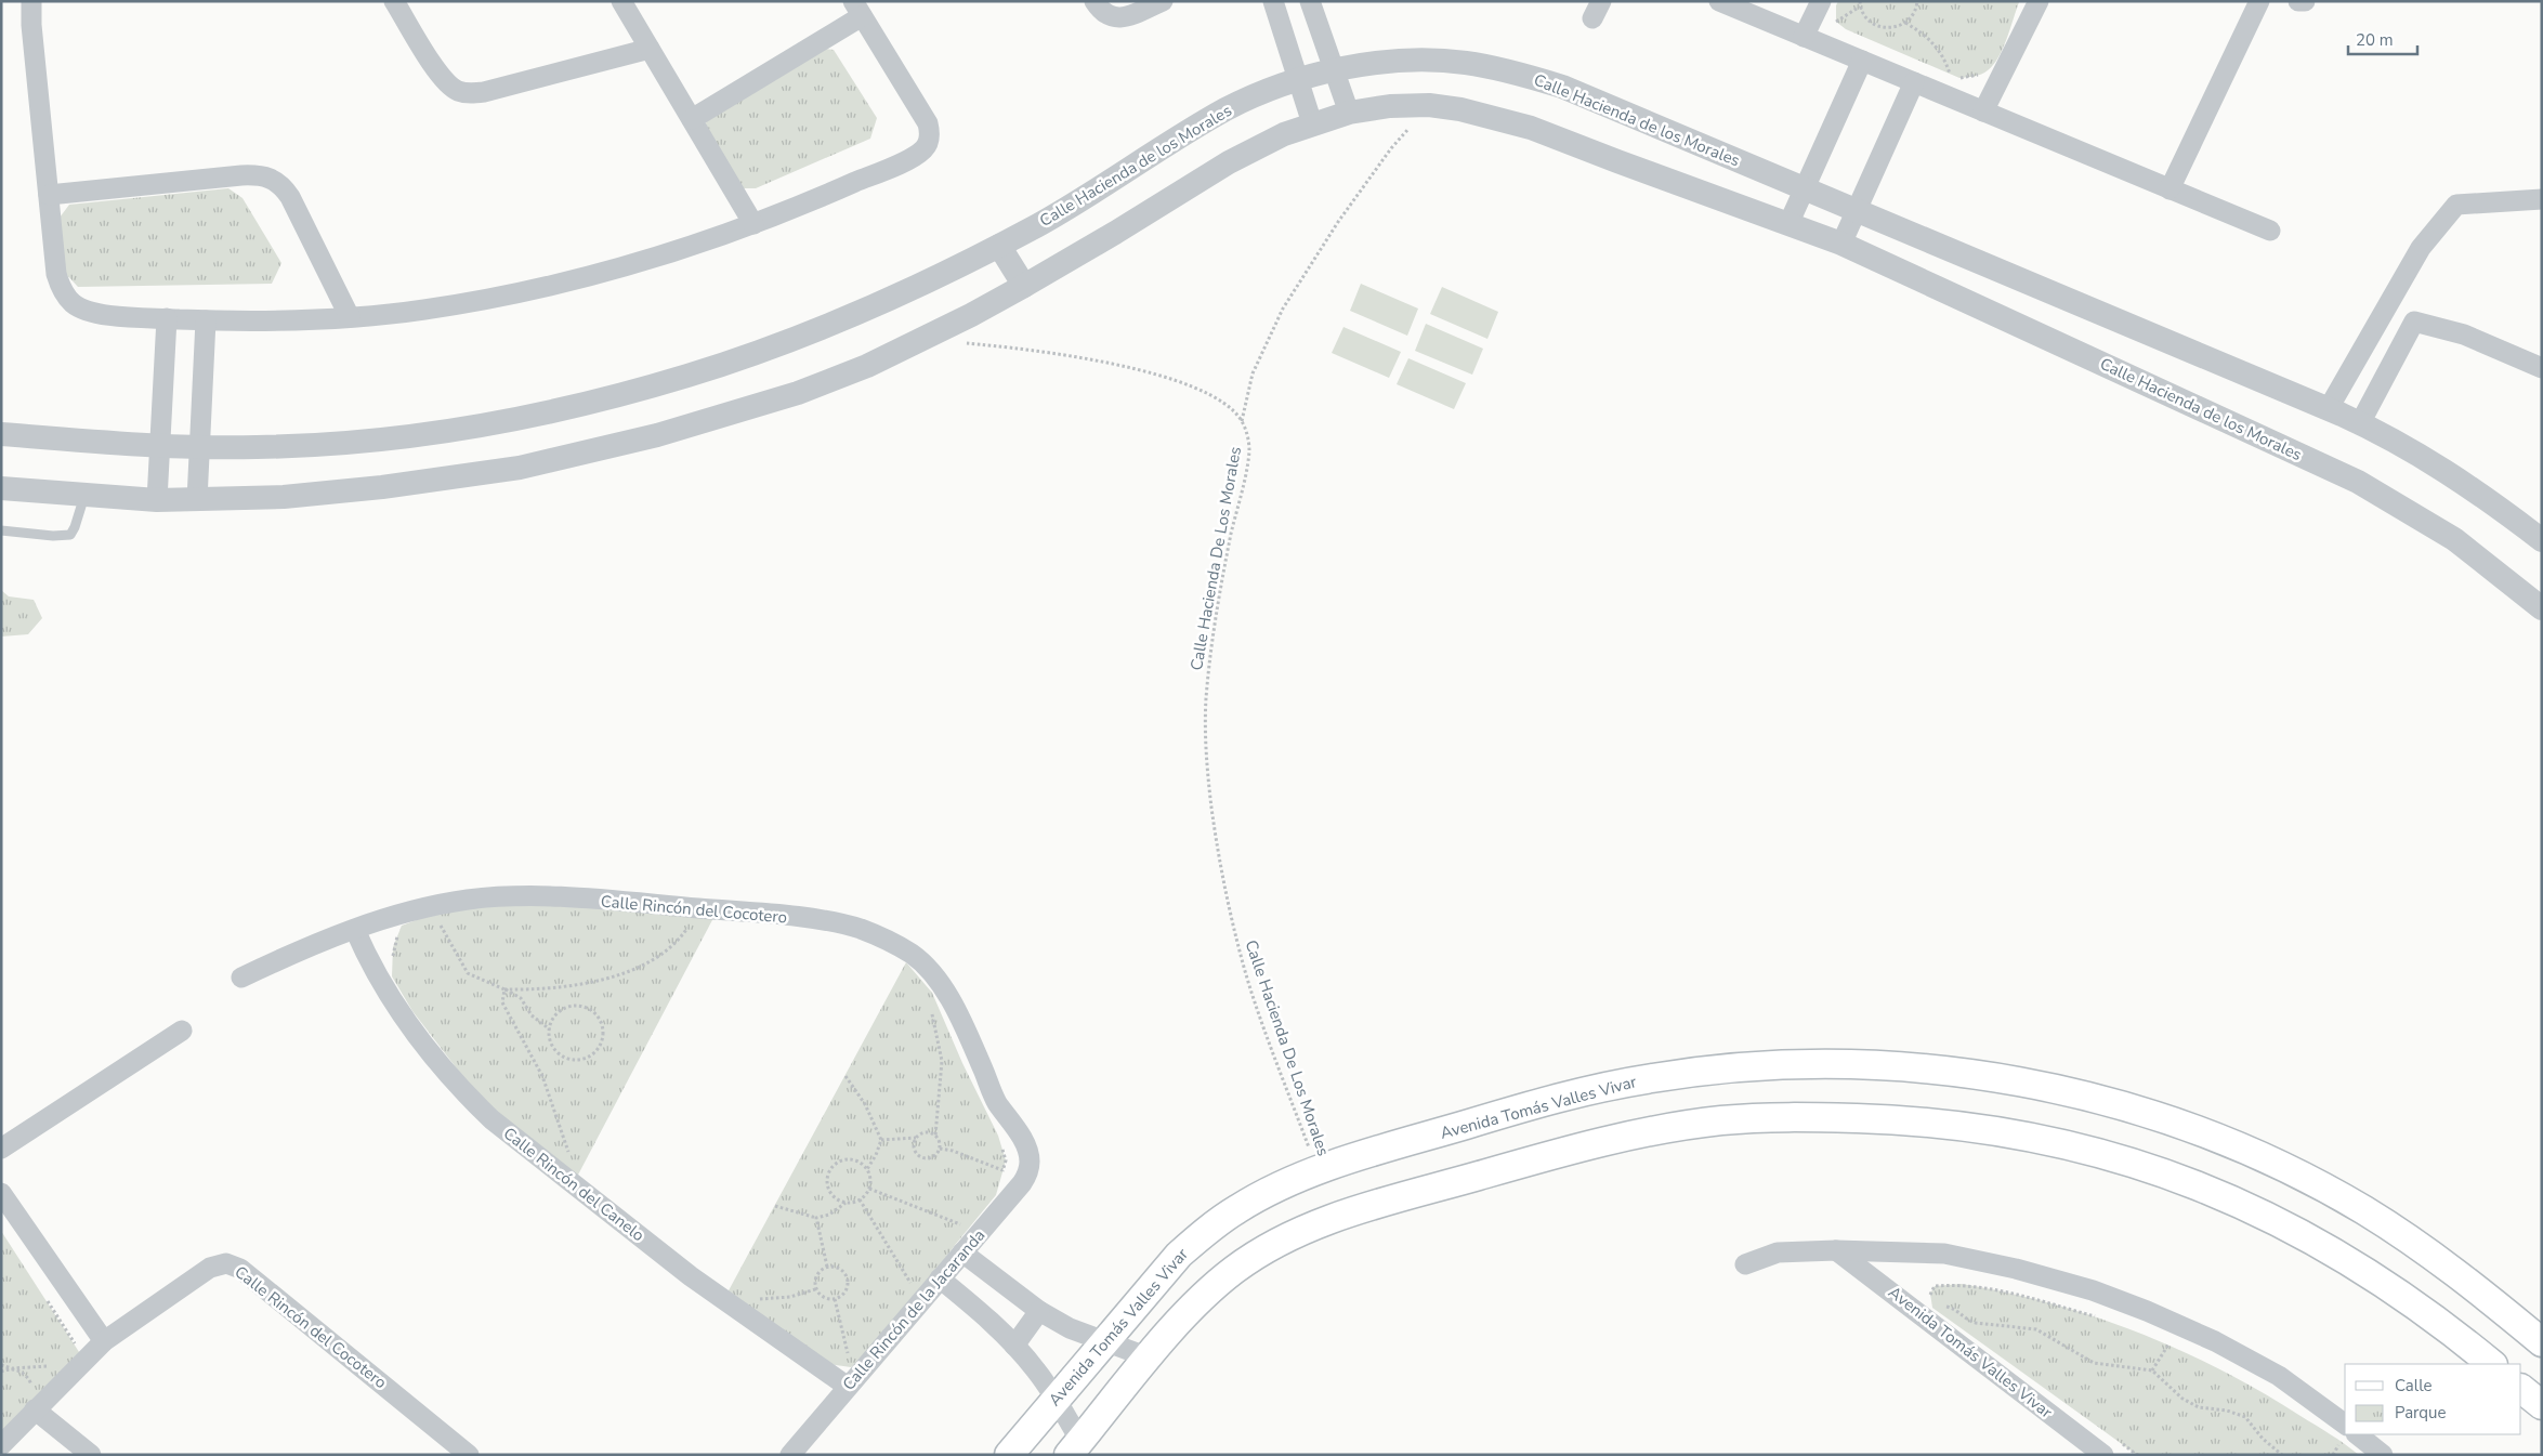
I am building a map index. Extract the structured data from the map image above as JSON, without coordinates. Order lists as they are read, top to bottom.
{
  "streets": {
    "main road": ["Avenida Tomás Valles Vivar"],
    "street": [
      "Calle Hacienda de los Morales",
      "Calle Rincón del Cocotero",
      "Calle Rincón del Canelo",
      "Calle Rincón de la Jacaranda"
    ],
    "path": ["Calle Hacienda De Los Morales"]
  },
  "crossings": [
    ["Calle Hacienda De Los Morales", "Avenida Tomás Valles Vivar"],
    ["Calle Rincón del Cocotero", "Calle Rincón del Canelo"],
    ["Calle Rincón del Cocotero", "Calle Rincón de la Jacaranda"],
    ["Calle Rincón del Canelo", "Calle Rincón de la Jacaranda"]
  ],
  "legend": ["Calle", "Parque"],
  "scale_bar": "20 m"
}
